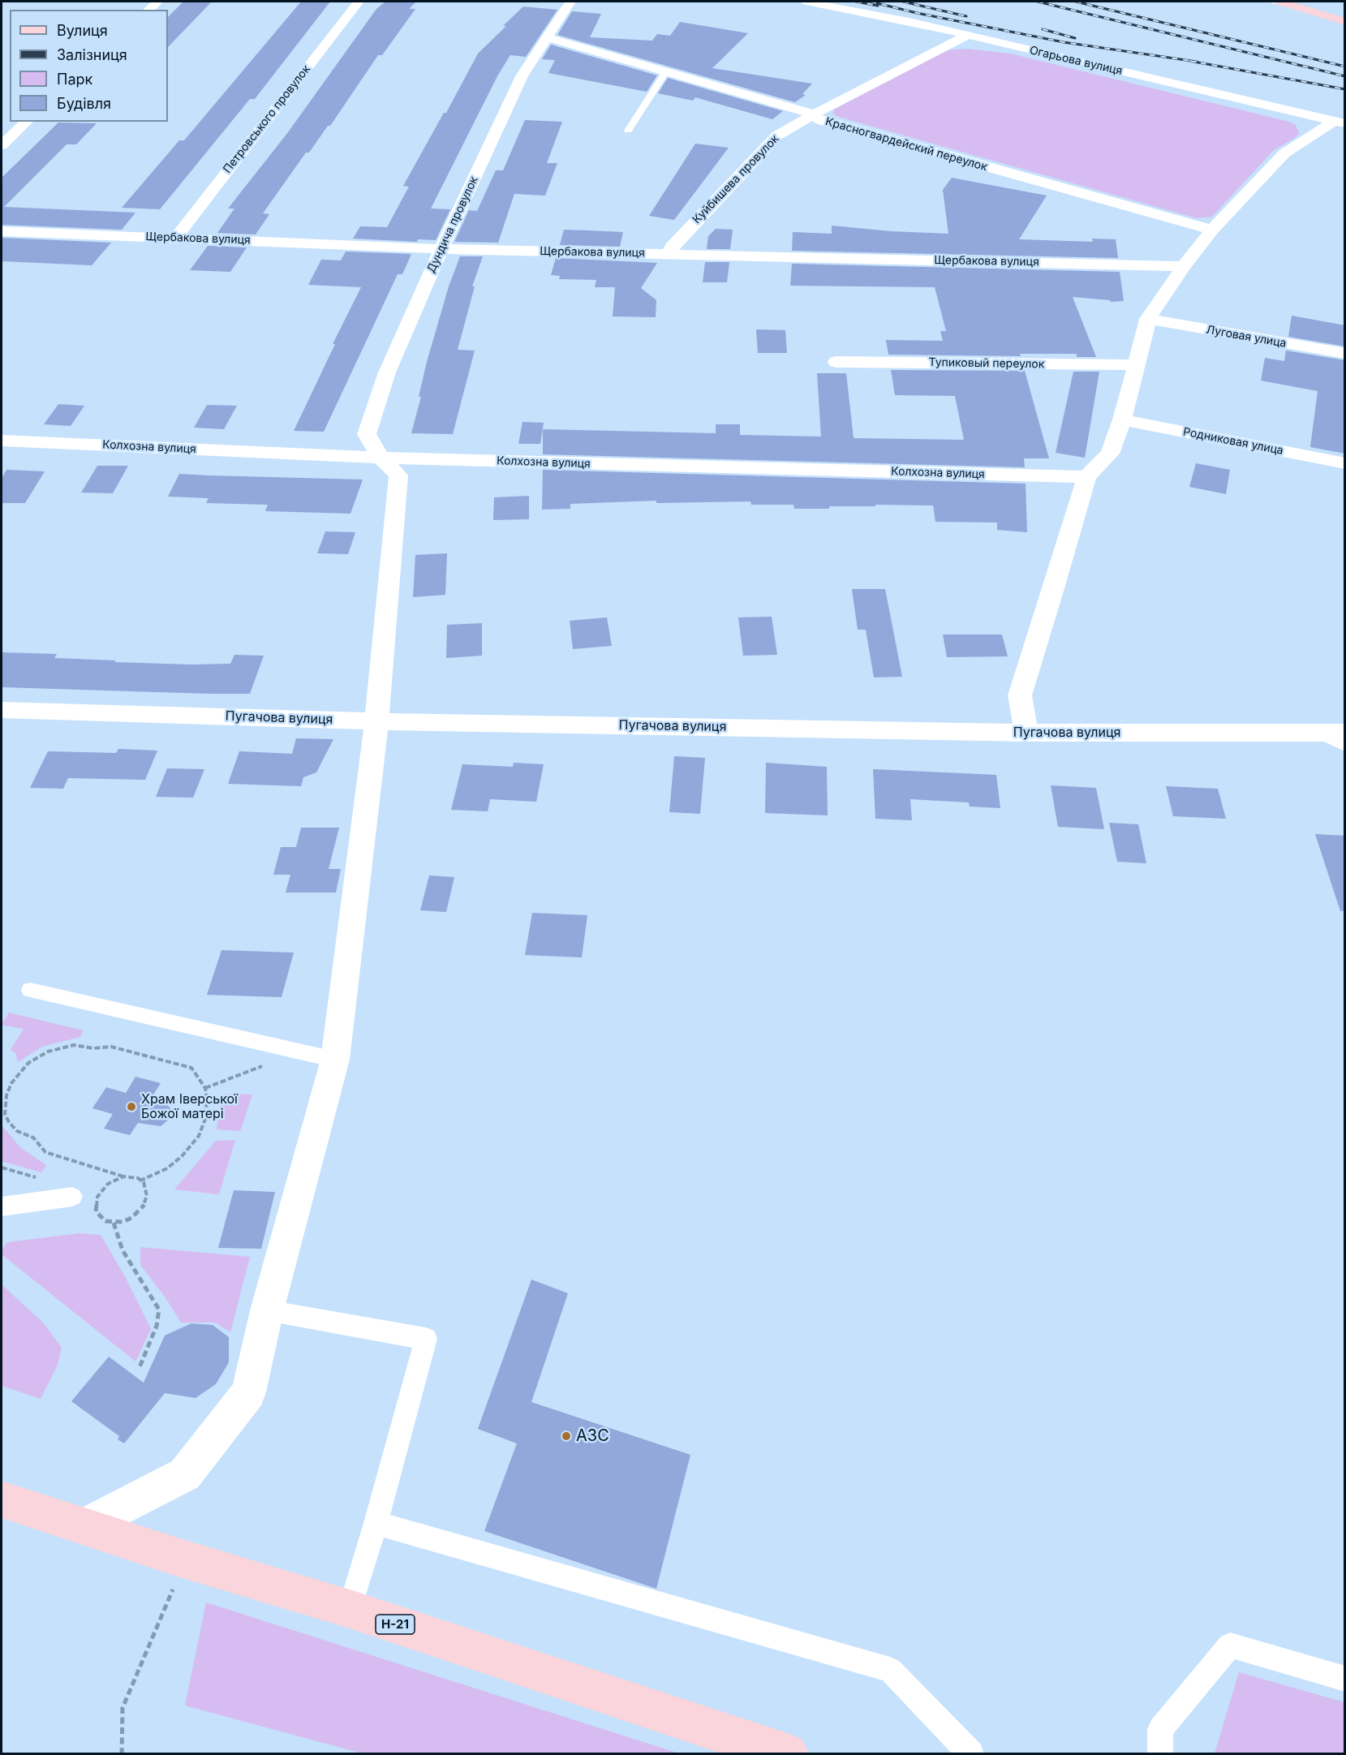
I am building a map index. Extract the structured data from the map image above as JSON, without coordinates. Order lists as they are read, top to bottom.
{
  "streets": {
    "main road": ["Н-21"],
    "street": [
      "Огарьова вулиця",
      "Петровського провулок",
      "Красногвардейский переулок",
      "Куйбишева провулок",
      "Дундича провулок",
      "Щербакова вулиця",
      "Луговая улица",
      "Тупиковый переулок",
      "Родниковая улица",
      "Колхозна вулиця",
      "Пугачова вулиця"
    ]
  },
  "crossings": [
    ["Огарьова вулиця", "Куйбишева провулок"],
    ["Петровського провулок", "Щербакова вулиця"],
    ["Красногвардейский переулок", "Куйбишева провулок"],
    ["Красногвардейский переулок", "Дундича провулок"],
    ["Куйбишева провулок", "Щербакова вулиця"],
    ["Дундича провулок", "Щербакова вулиця"],
    ["Дундича провулок", "Колхозна вулиця"],
    ["Дундича провулок", "Пугачова вулиця"]
  ],
  "places": ["Храм Іверської Божої матері", "АЗС"],
  "legend": [
    "Вулиця",
    "Залізниця",
    "Парк",
    "Будівля"
  ]
}
